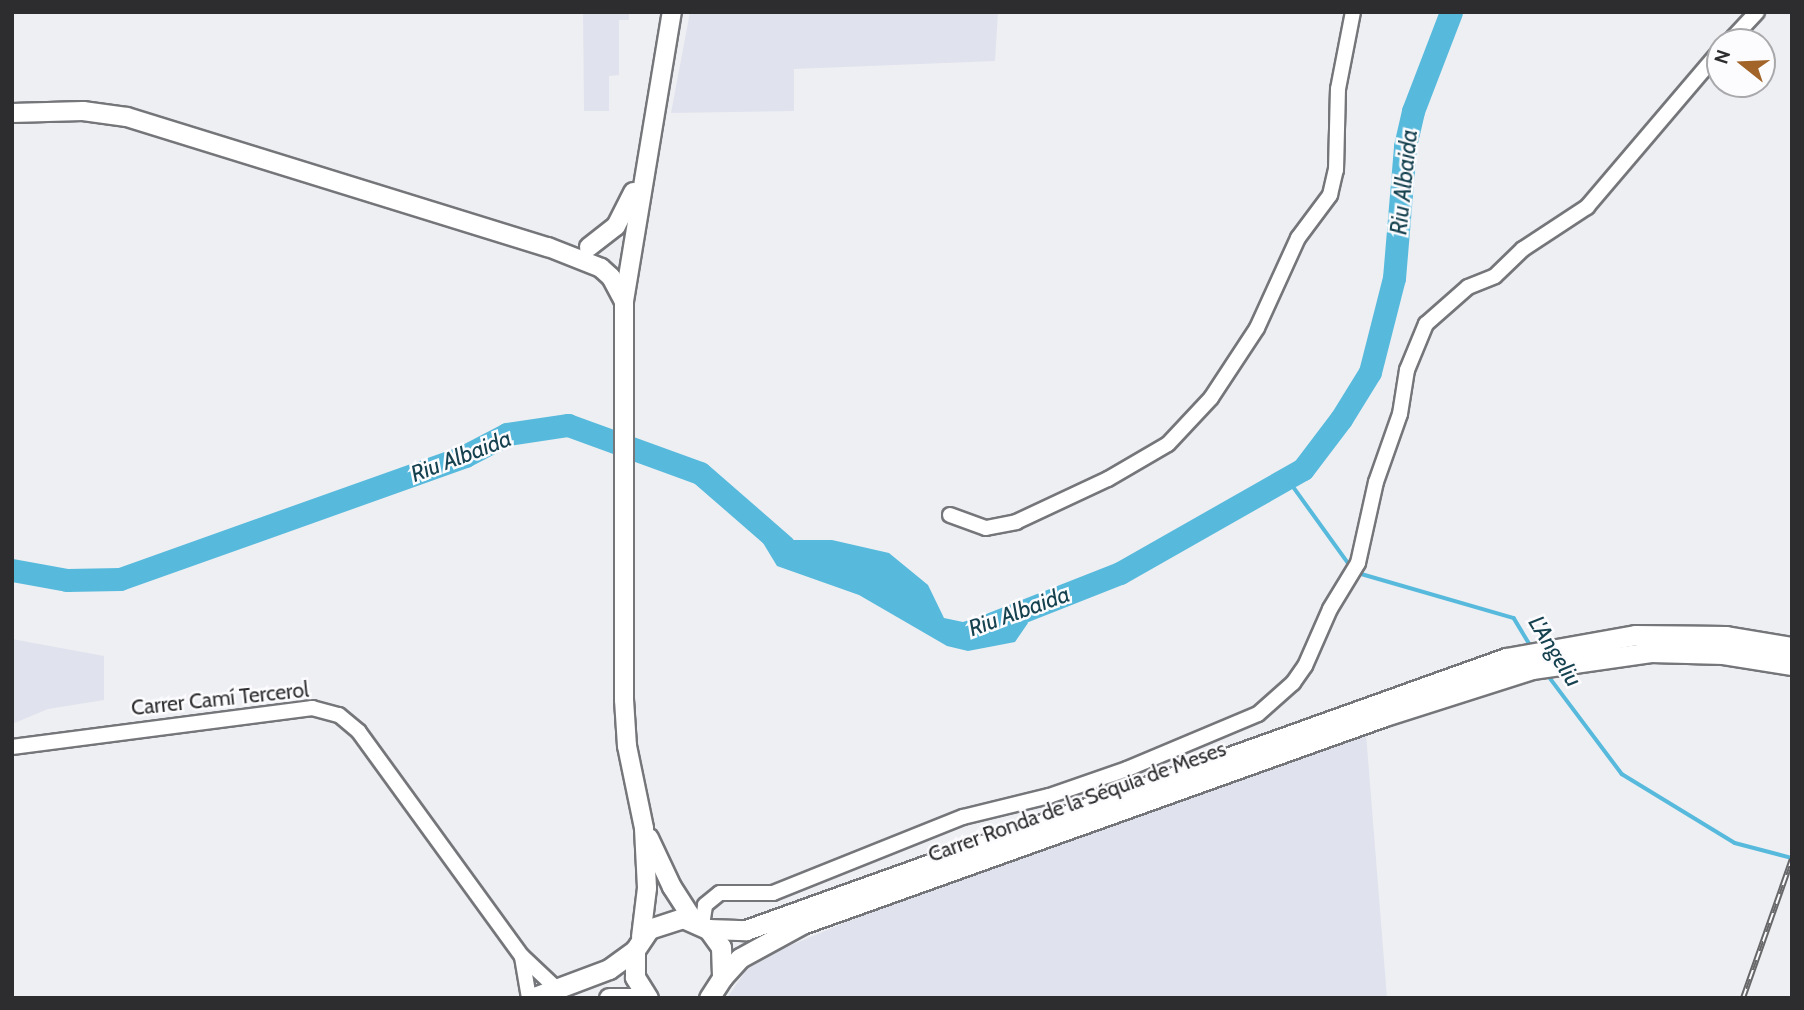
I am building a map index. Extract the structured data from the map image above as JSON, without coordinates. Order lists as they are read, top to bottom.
{
  "streets": {
    "main road": ["Carrer Ronda de la Séquia de Meses"],
    "street": ["Carrer Camí Tercerol"]
  },
  "water": ["Riu Albaida", "L'Angeliu"],
  "north": "left"
}
